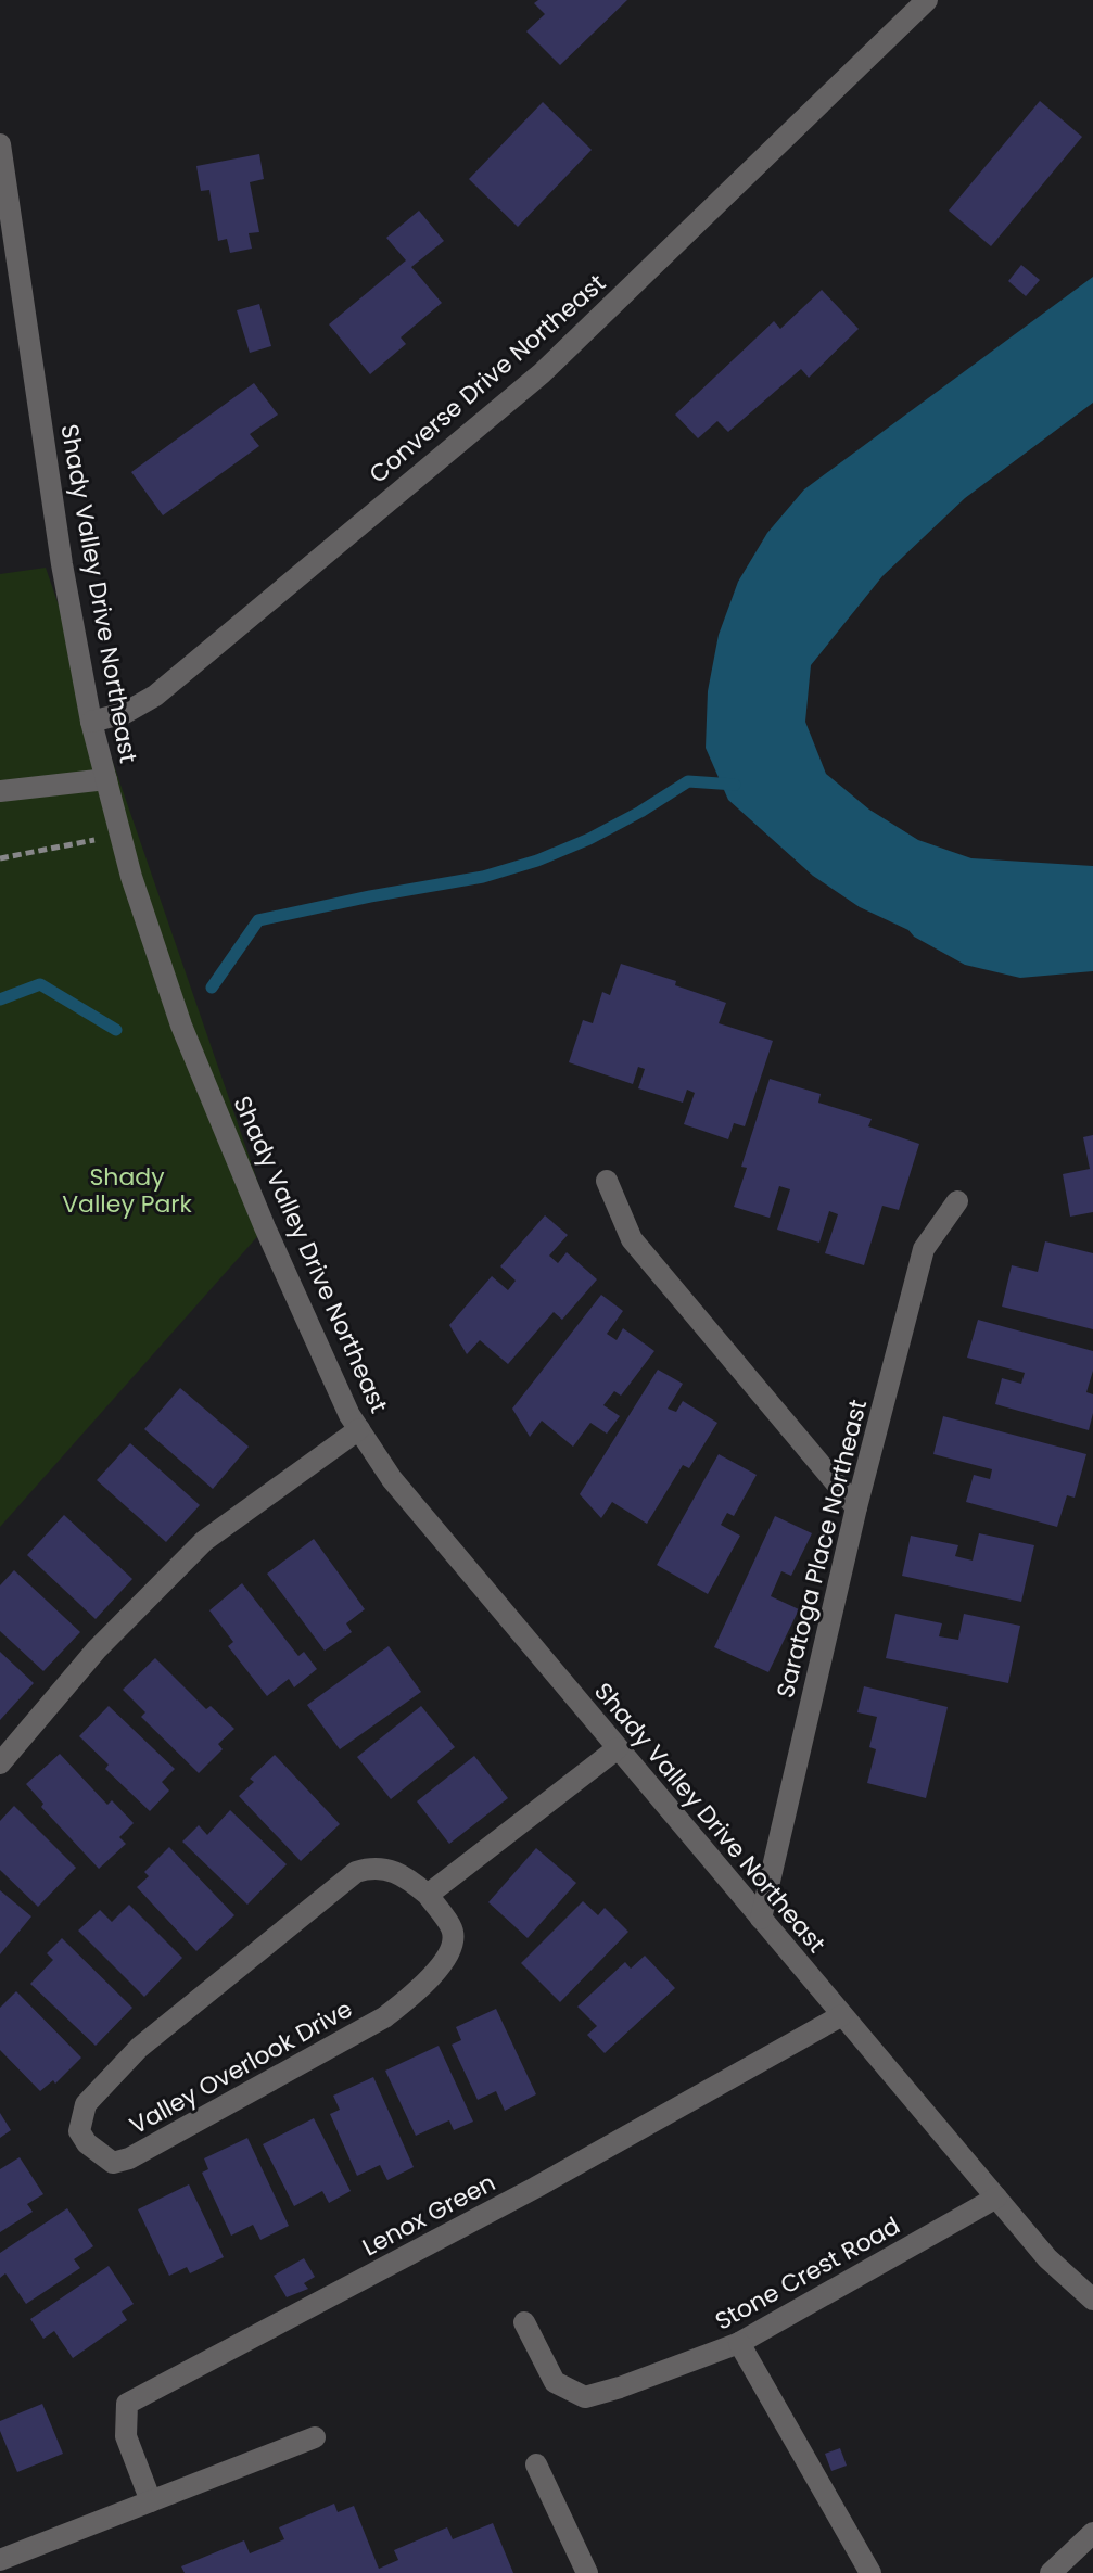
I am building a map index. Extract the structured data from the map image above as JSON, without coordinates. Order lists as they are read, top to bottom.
{
  "streets": {
    "street": [
      "Converse Drive Northeast",
      "Shady Valley Drive Northeast",
      "Saratoga Place Northeast",
      "Valley Overlook Drive",
      "Lenox Green",
      "Stone Crest Road"
    ]
  },
  "crossings": [
    ["Converse Drive Northeast", "Shady Valley Drive Northeast"],
    ["Shady Valley Drive Northeast", "Saratoga Place Northeast"],
    ["Shady Valley Drive Northeast", "Lenox Green"],
    ["Shady Valley Drive Northeast", "Stone Crest Road"]
  ],
  "parks": ["Shady Valley Park"]
}
